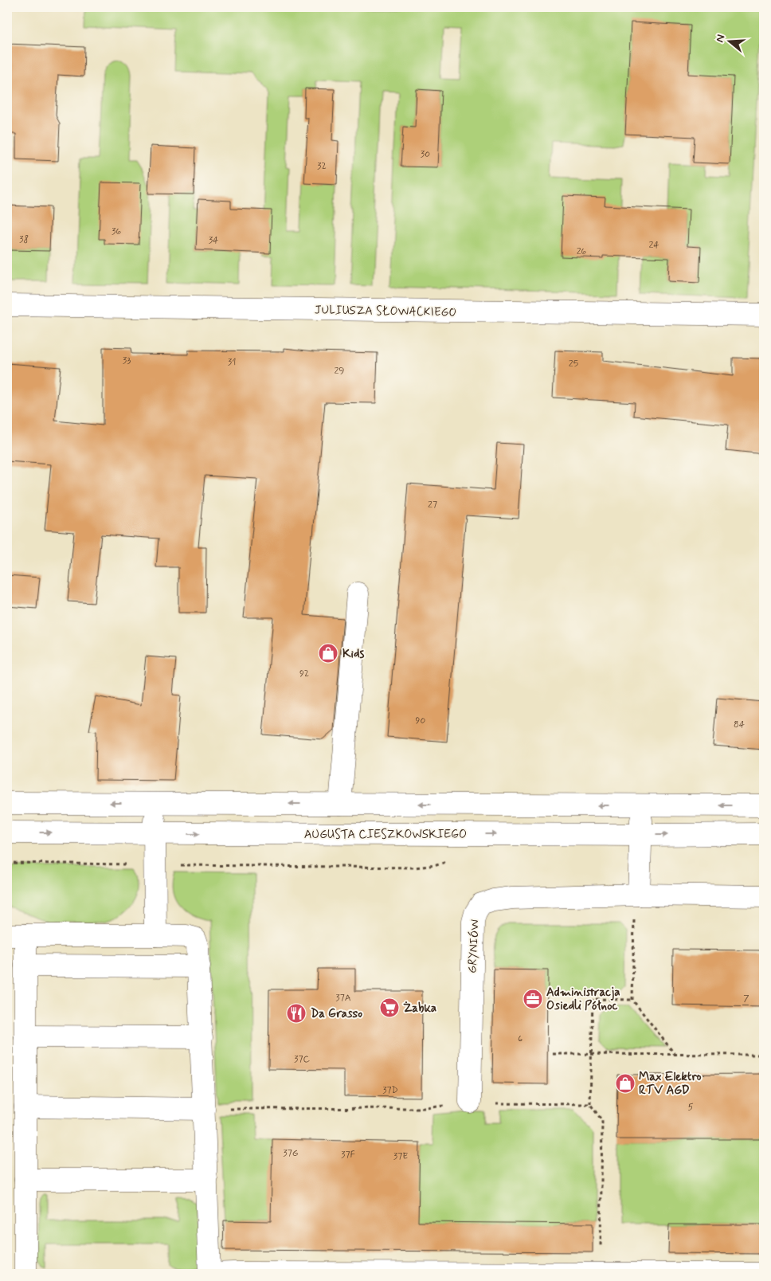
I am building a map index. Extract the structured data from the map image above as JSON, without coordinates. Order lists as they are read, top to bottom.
{
  "streets": {
    "street": ["JULIUSZA SŁOWACKIEGO", "AUGUSTA CIESZKOWSKIEGO", "GRYNIÓW"]
  },
  "places": {
    "shop": ["Kids", "Max Elektro RTV AGD"],
    "office": ["Administracja Osiedli Północ"],
    "supermarket": ["Żabka"],
    "restaurant": ["Da Grasso"]
  },
  "house_numbers": [
    "30",
    "32",
    "36",
    "38",
    "34",
    "24",
    "26",
    "33",
    "31",
    "25",
    "29",
    "27",
    "92",
    "90",
    "84",
    "37A",
    "7",
    "6",
    "37C",
    "37D",
    "5",
    "37G",
    "37F",
    "37E"
  ],
  "north": "left"
}
